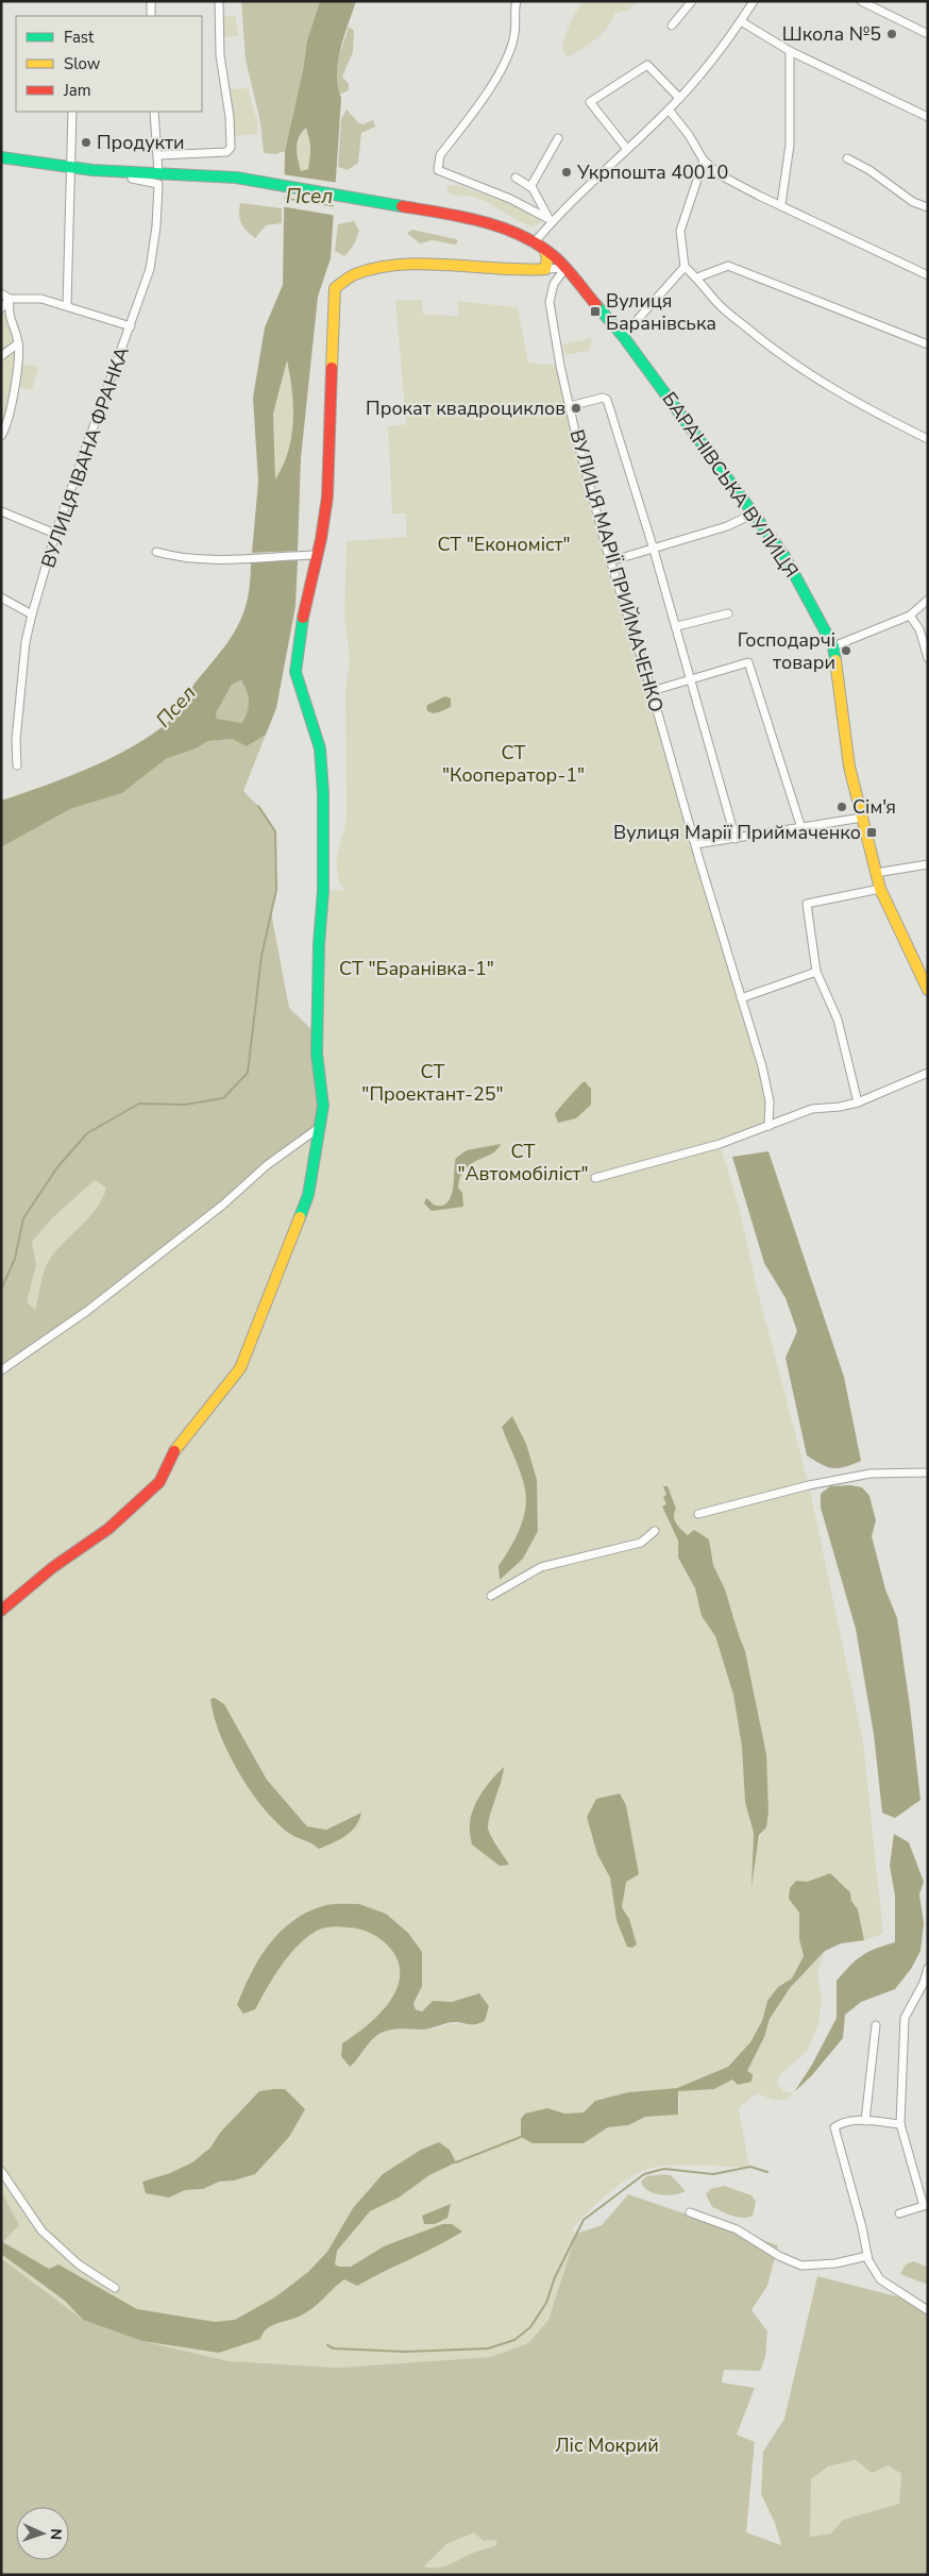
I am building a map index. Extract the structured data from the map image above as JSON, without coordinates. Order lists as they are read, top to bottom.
{
  "streets": {
    "street": ["ВУЛИЦЯ ІВАНА ФРАНКА", "БАРАНІВСЬКА ВУЛИЦЯ", "ВУЛИЦЯ МАРІЇ ПРИЙМАЧЕНКО"]
  },
  "crossings": [
    ["ВУЛИЦЯ ІВАНА ФРАНКА", "БАРАНІВСЬКА ВУЛИЦЯ"],
    ["БАРАНІВСЬКА ВУЛИЦЯ", "ВУЛИЦЯ МАРІЇ ПРИЙМАЧЕНКО"]
  ],
  "water": ["Псел"],
  "parks": [
    "СТ \"Економіст\"",
    "СТ \"Кооператор-1\"",
    "СТ \"Баранівка-1\"",
    "СТ \"Проектант-25\"",
    "СТ \"Автомобіліст\"",
    "Ліс Мокрий"
  ],
  "places": {
    "other": [
      "Школа №5",
      "Продукти",
      "Укрпошта 40010",
      "Прокат квадроциклов",
      "Господарчі товари",
      "Сім'я"
    ],
    "transit": ["Вулиця Баранівська", "Вулиця Марії Приймаченко"]
  },
  "legend": ["Fast", "Slow", "Jam"],
  "north": "right"
}
